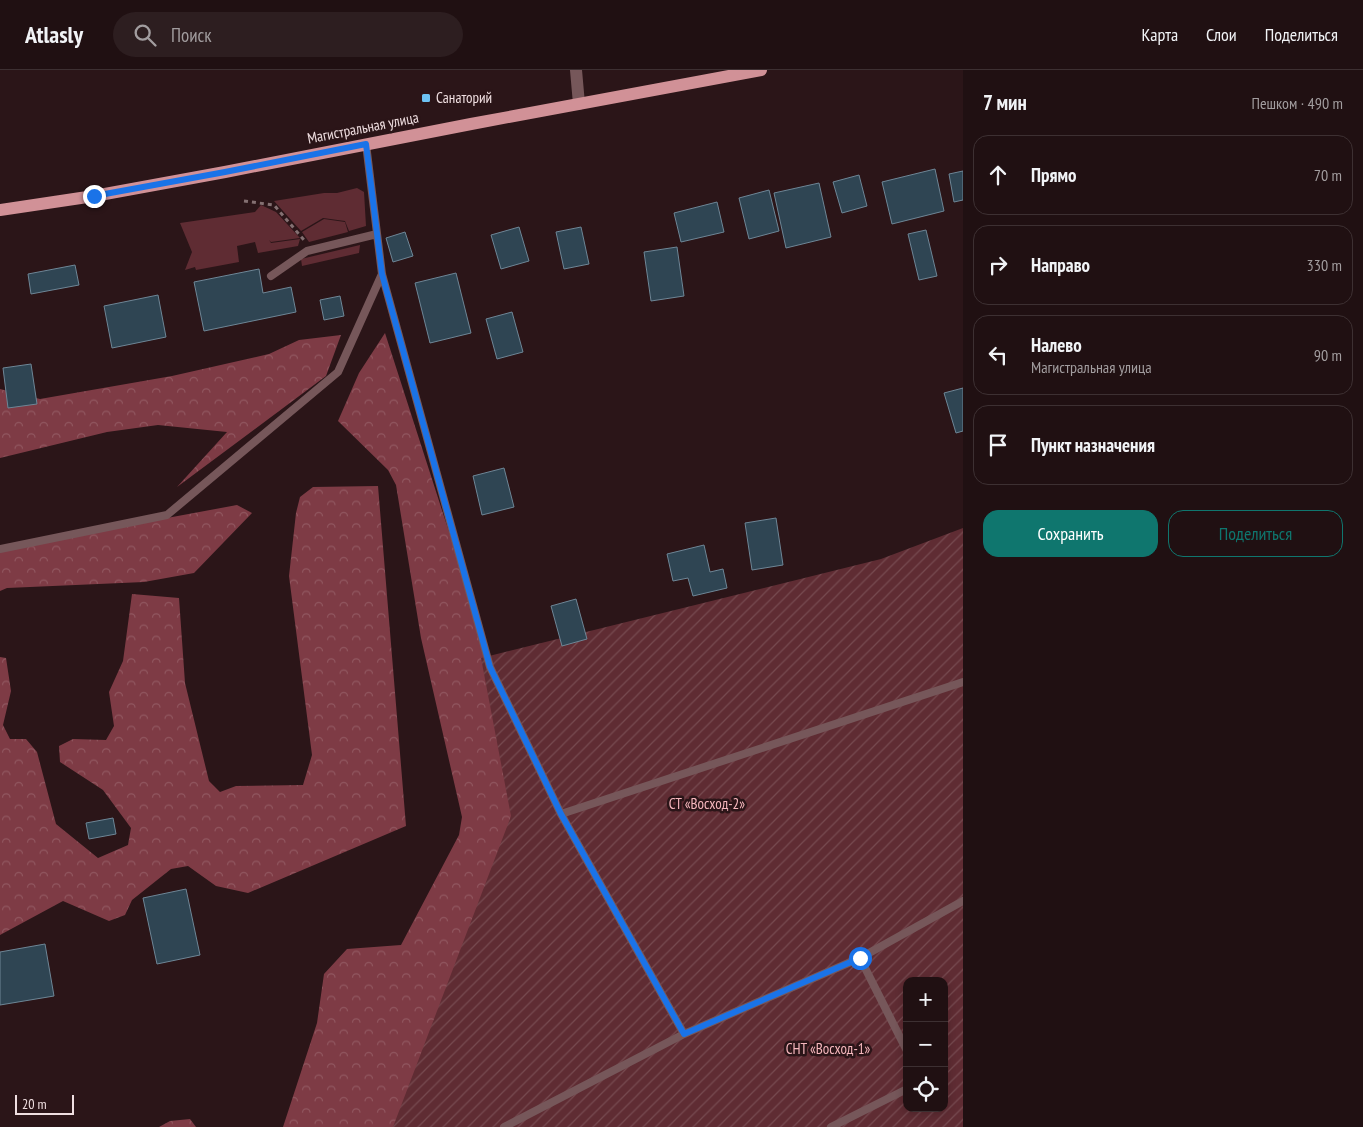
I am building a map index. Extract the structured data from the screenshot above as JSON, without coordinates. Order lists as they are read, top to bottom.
{
  "streets": {
    "main road": ["Магистральная улица"]
  },
  "parks": ["СТ «Восход-2»", "СНТ «Восход-1»"],
  "places": {
    "transit": ["Санаторий"]
  },
  "scale_bar": "20 m",
  "page": {
    "header": "Atlasly",
    "search": "Поиск",
    "nav": ["Карта", "Слои", "Поделиться"],
    "heading": ["7 мин", "Пешком · 490 m"],
    "list": [
      ["Прямо", "70 m"],
      ["Направо", "330 m"],
      ["Налево", "Магистральная улица", "90 m"],
      "Пункт назначения"
    ],
    "buttons": ["Сохранить", "Поделиться"],
    "map_buttons": ["+", "−"],
    "scale": "20 m"
  }
}
